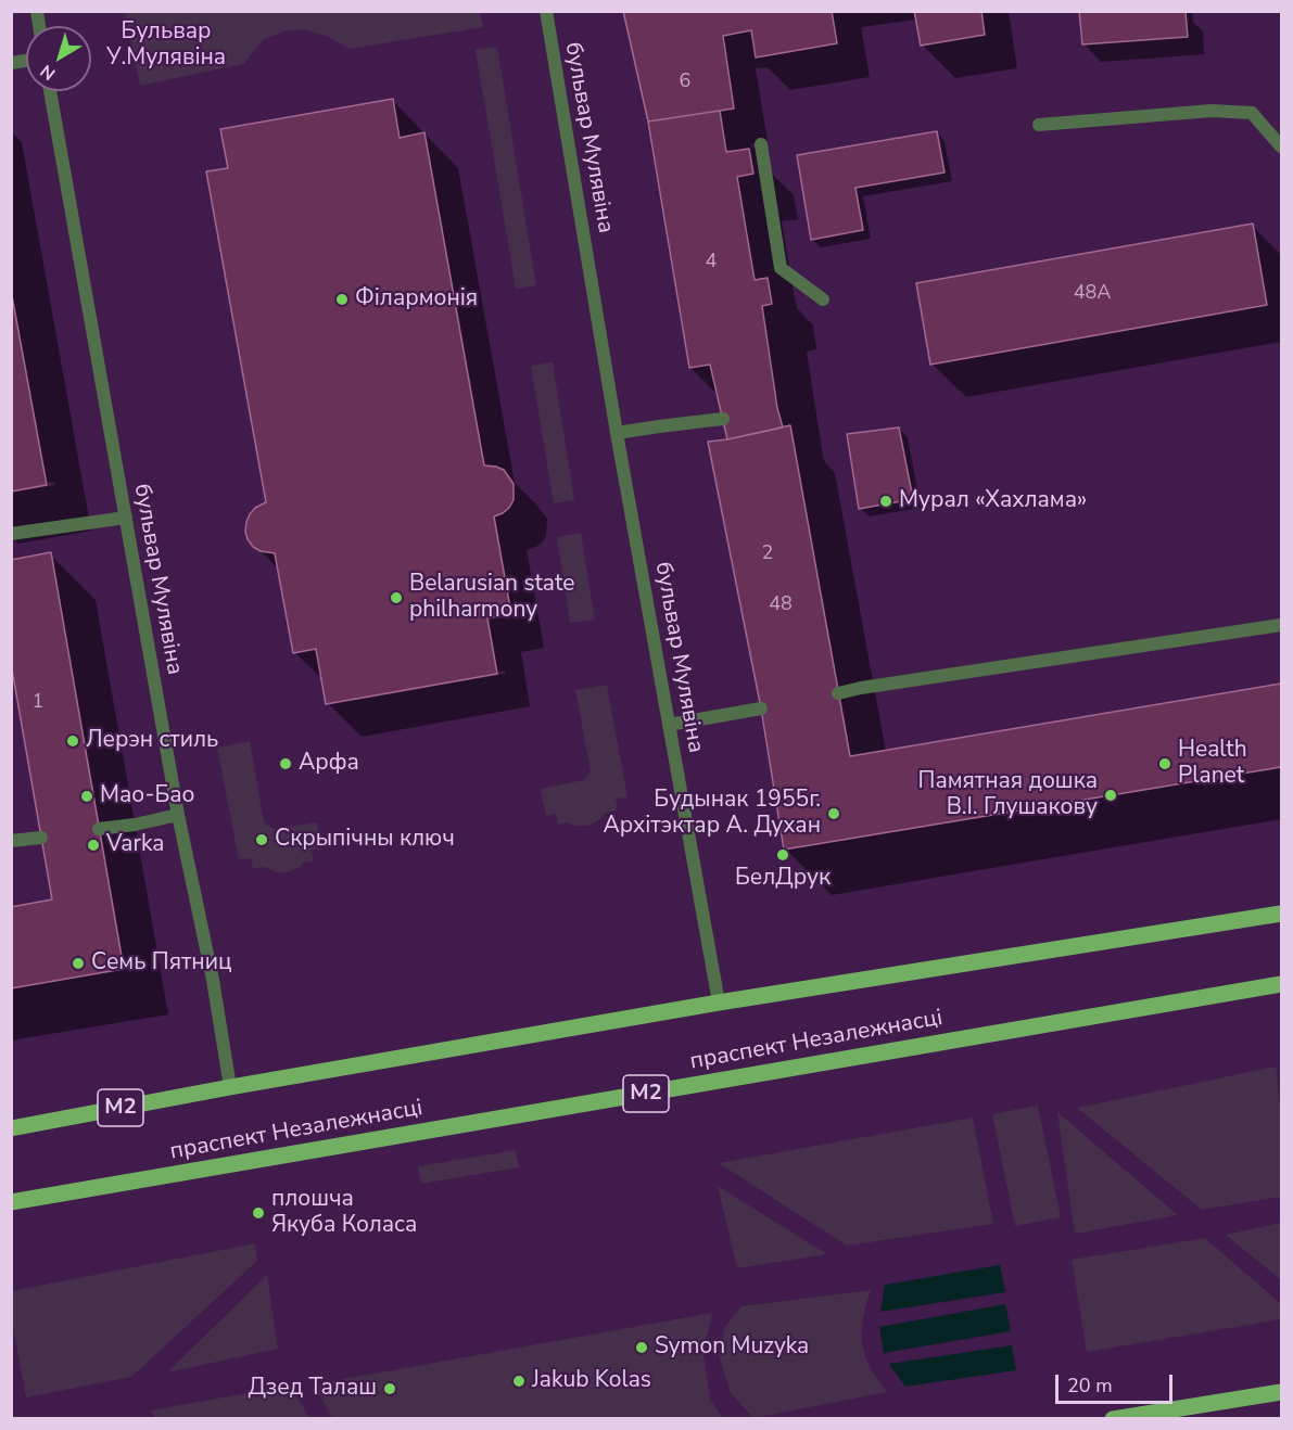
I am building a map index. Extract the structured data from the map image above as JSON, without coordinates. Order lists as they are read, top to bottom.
{
  "streets": {
    "main road": ["праспект Незалежнасці", "М2"],
    "street": ["бульвар Мулявіна"]
  },
  "crossings": [
    ["бульвар Мулявіна", "М2"]
  ],
  "parks": ["Бульвар У.Мулявіна"],
  "places": [
    "Філармонія",
    "Мурал «Хахлама»",
    "Belarusian state philharmony",
    "Лерэн стиль",
    "Арфа",
    "Health Planet",
    "Памятная дошка В.І. Глушакову",
    "Мао-Бао",
    "Будынак 1955г. Архітэктар А. Духан",
    "Скрыпічны ключ",
    "Varka",
    "БелДрук",
    "Семь Пятниц",
    "плошча Якуба Коласа",
    "Symon Muzyka",
    "Jakub Kolas",
    "Дзед Талаш"
  ],
  "house_numbers": [
    "6",
    "4",
    "48А",
    "2",
    "48",
    "1"
  ],
  "scale_bar": "20 m",
  "north": "bottom left"
}
